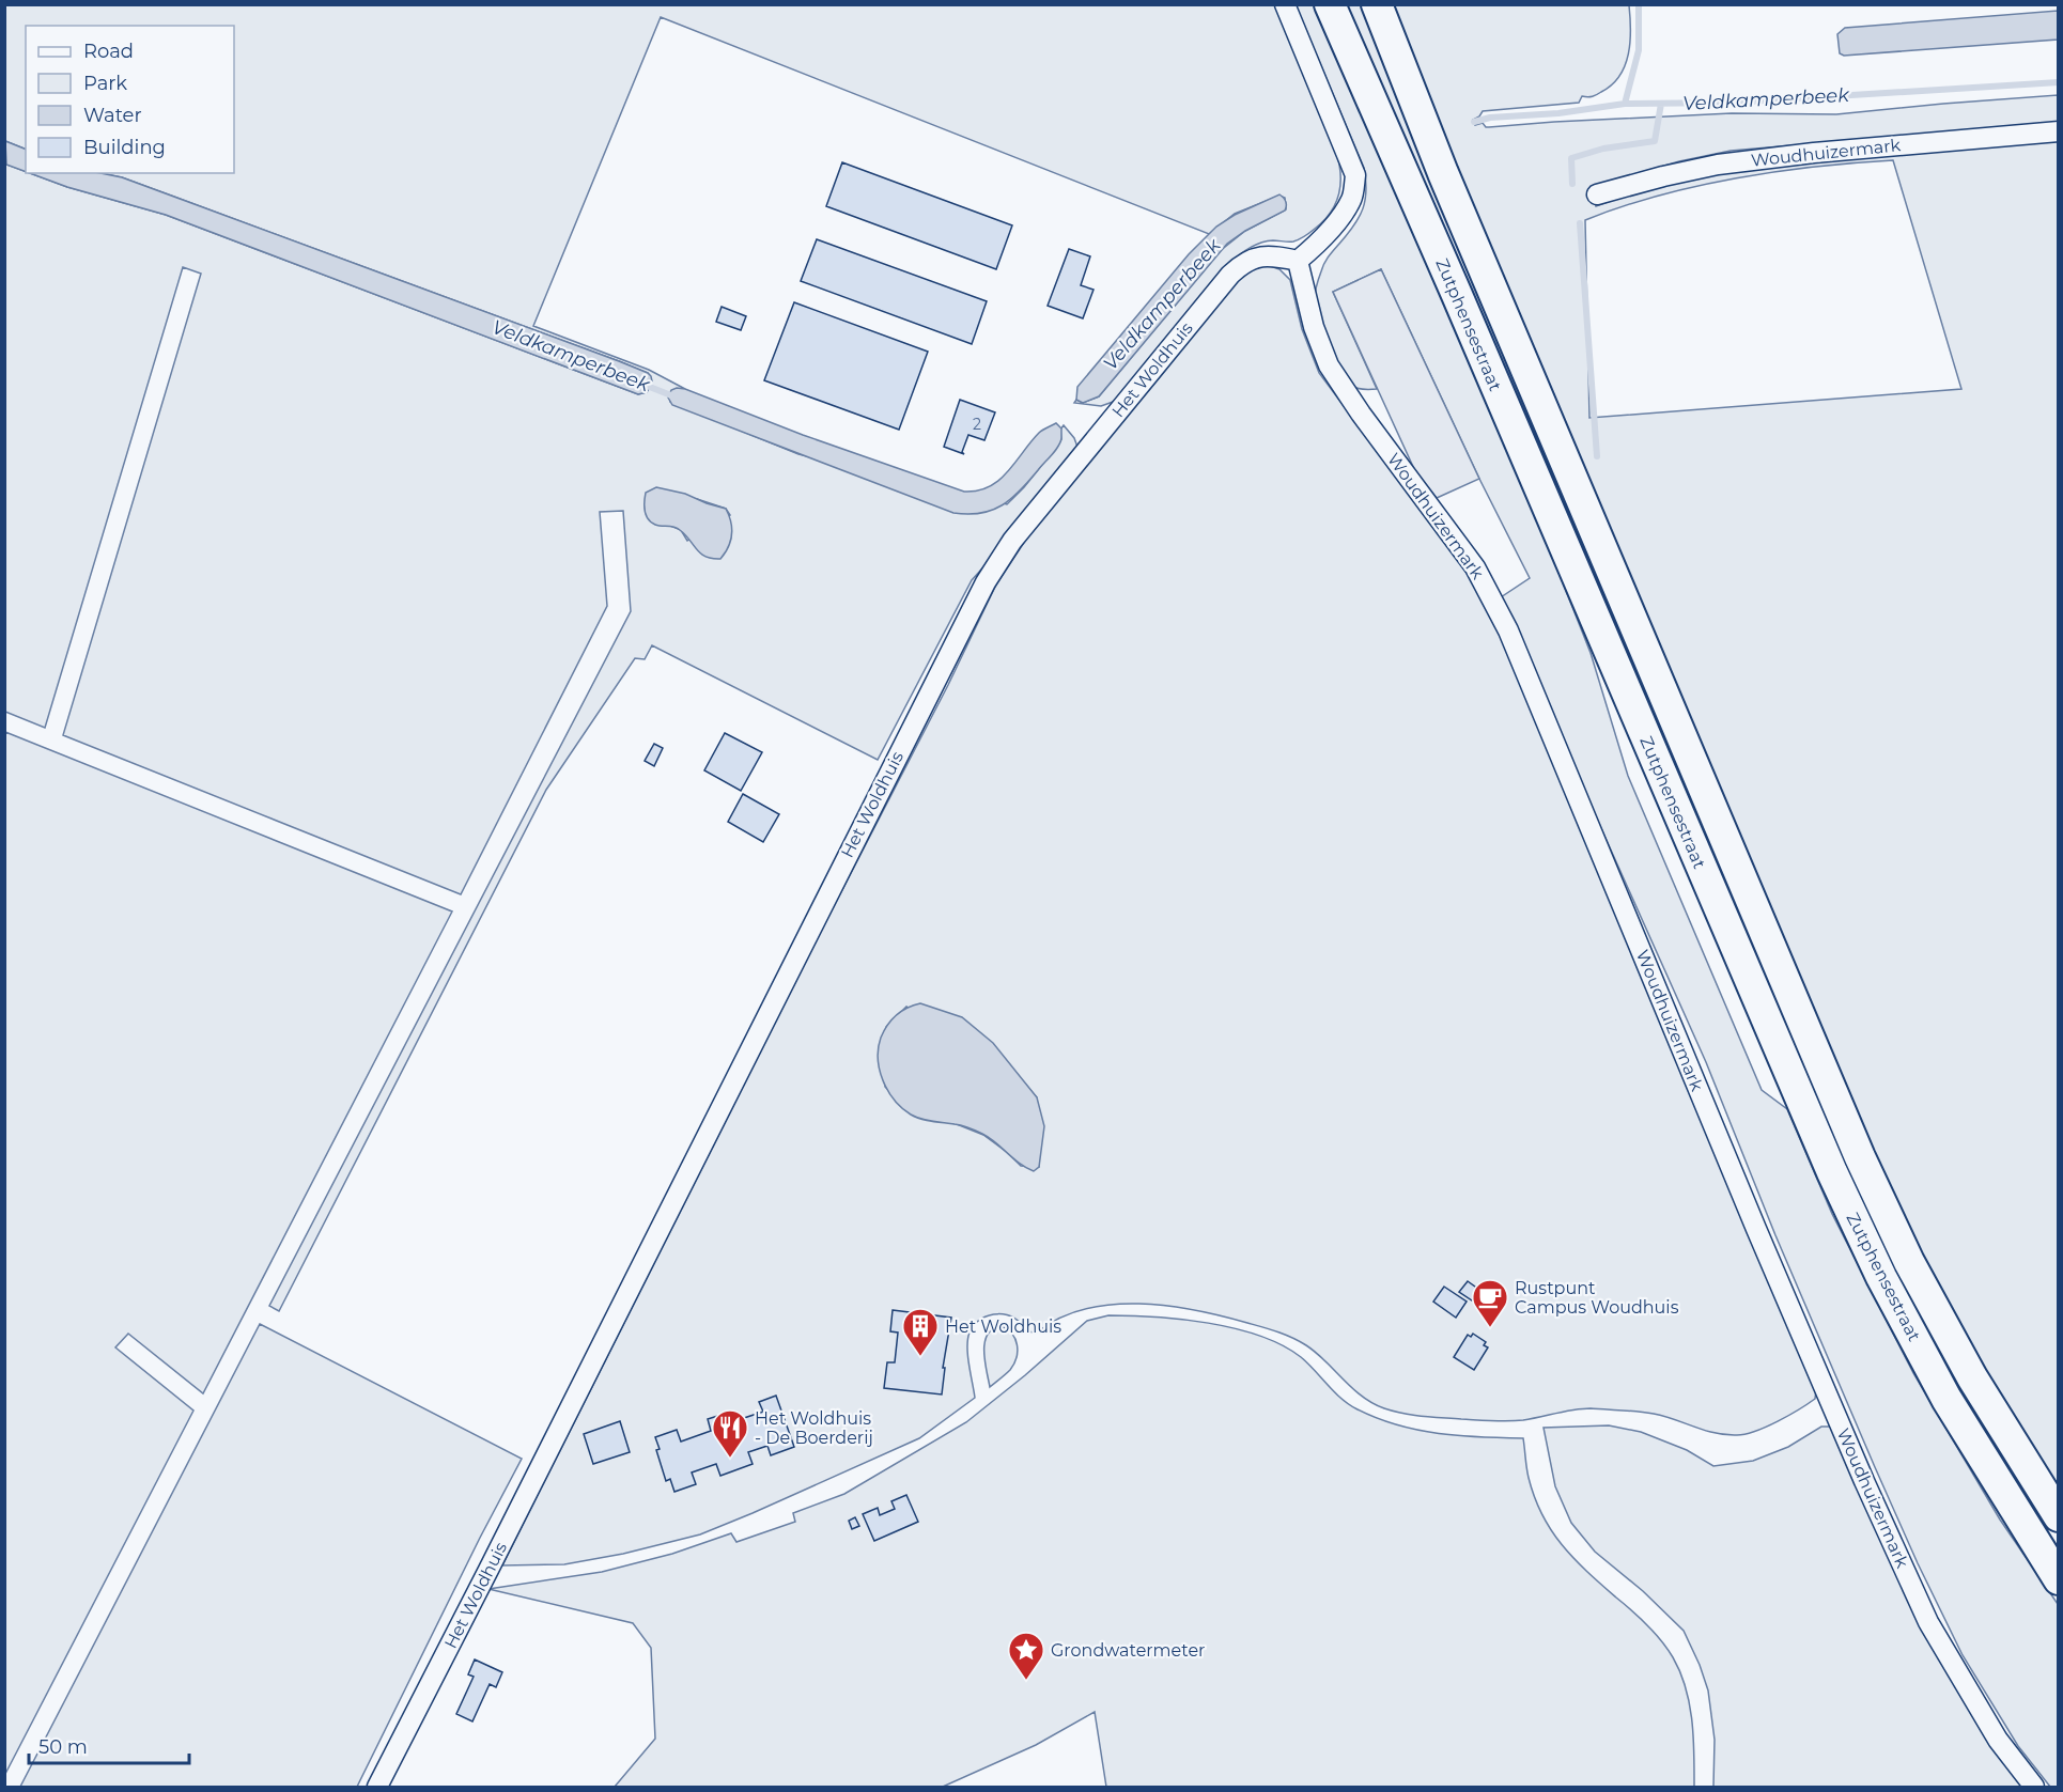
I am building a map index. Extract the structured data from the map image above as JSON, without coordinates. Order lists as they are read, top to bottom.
{
  "streets": {
    "main road": ["Zutphensestraat"],
    "street": ["Woudhuizermark", "Het Woldhuis"]
  },
  "crossings": [
    ["Woudhuizermark", "Het Woldhuis"]
  ],
  "water": ["Veldkamperbeek"],
  "places": {
    "cafe": ["Rustpunt Campus Woudhuis"],
    "building": ["Het Woldhuis"],
    "restaurant": ["Het Woldhuis - De Boerderij"],
    "place": ["Grondwatermeter"]
  },
  "house_numbers": ["2"],
  "legend": [
    "Road",
    "Park",
    "Water",
    "Building"
  ],
  "scale_bar": "50 m"
}
